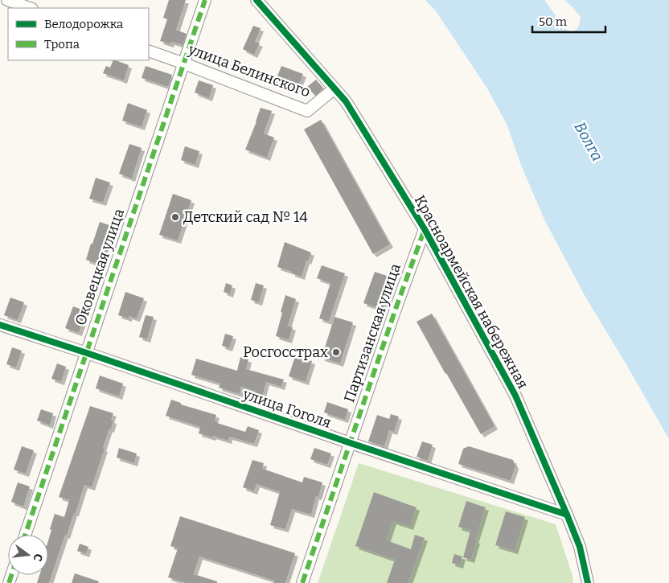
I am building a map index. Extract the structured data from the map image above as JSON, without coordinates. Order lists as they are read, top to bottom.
{
  "streets": {
    "street": [
      "улица Белинского",
      "Оковецкая улица",
      "Красноармейская набережная",
      "Партизанская улица",
      "улица Гоголя"
    ]
  },
  "crossings": [
    ["улица Белинского", "Оковецкая улица"],
    ["улица Белинского", "Красноармейская набережная"],
    ["Оковецкая улица", "улица Гоголя"],
    ["Красноармейская набережная", "Партизанская улица"],
    ["Красноармейская набережная", "улица Гоголя"],
    ["Партизанская улица", "улица Гоголя"]
  ],
  "water": ["Волга"],
  "places": ["Детский сад № 14", "Росгосстрах"],
  "legend": ["Велодорожка", "Тропа"],
  "scale_bar": "50 m",
  "north": "right"
}
